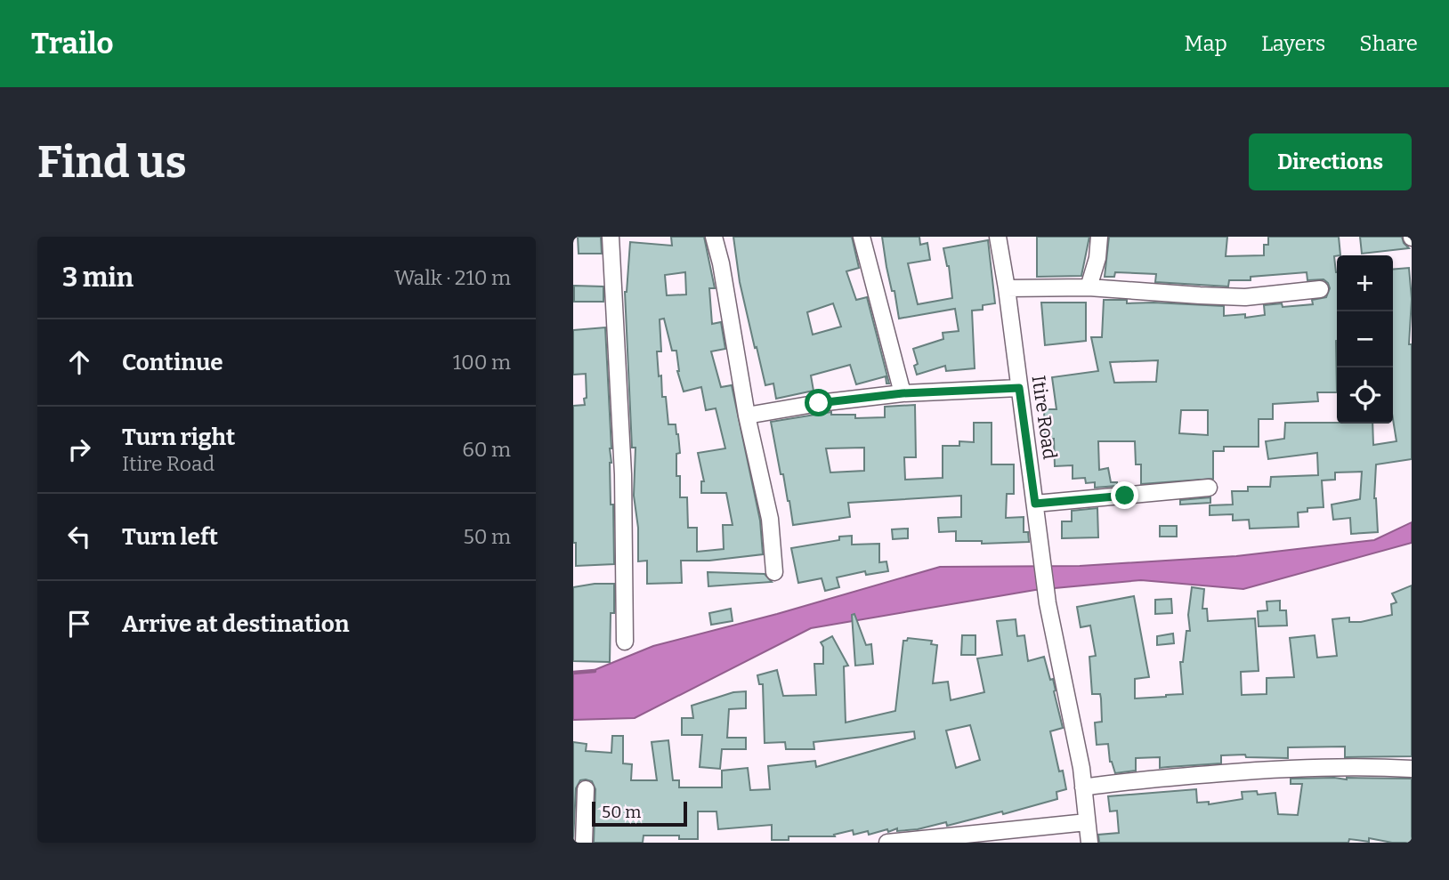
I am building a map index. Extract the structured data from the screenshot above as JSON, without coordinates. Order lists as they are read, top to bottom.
{
  "streets": {
    "street": ["Itire Road"]
  },
  "scale_bar": "50 m",
  "page": {
    "header": "Trailo",
    "nav": ["Map", "Layers", "Share"],
    "buttons": "Directions",
    "title": "Find us",
    "heading": ["3 min", "Walk · 210 m"],
    "map_buttons": ["+", "−"],
    "list": [
      ["Continue", "100 m"],
      ["Turn right", "Itire Road", "60 m"],
      ["Turn left", "50 m"],
      "Arrive at destination"
    ],
    "scale": "50 m"
  }
}
